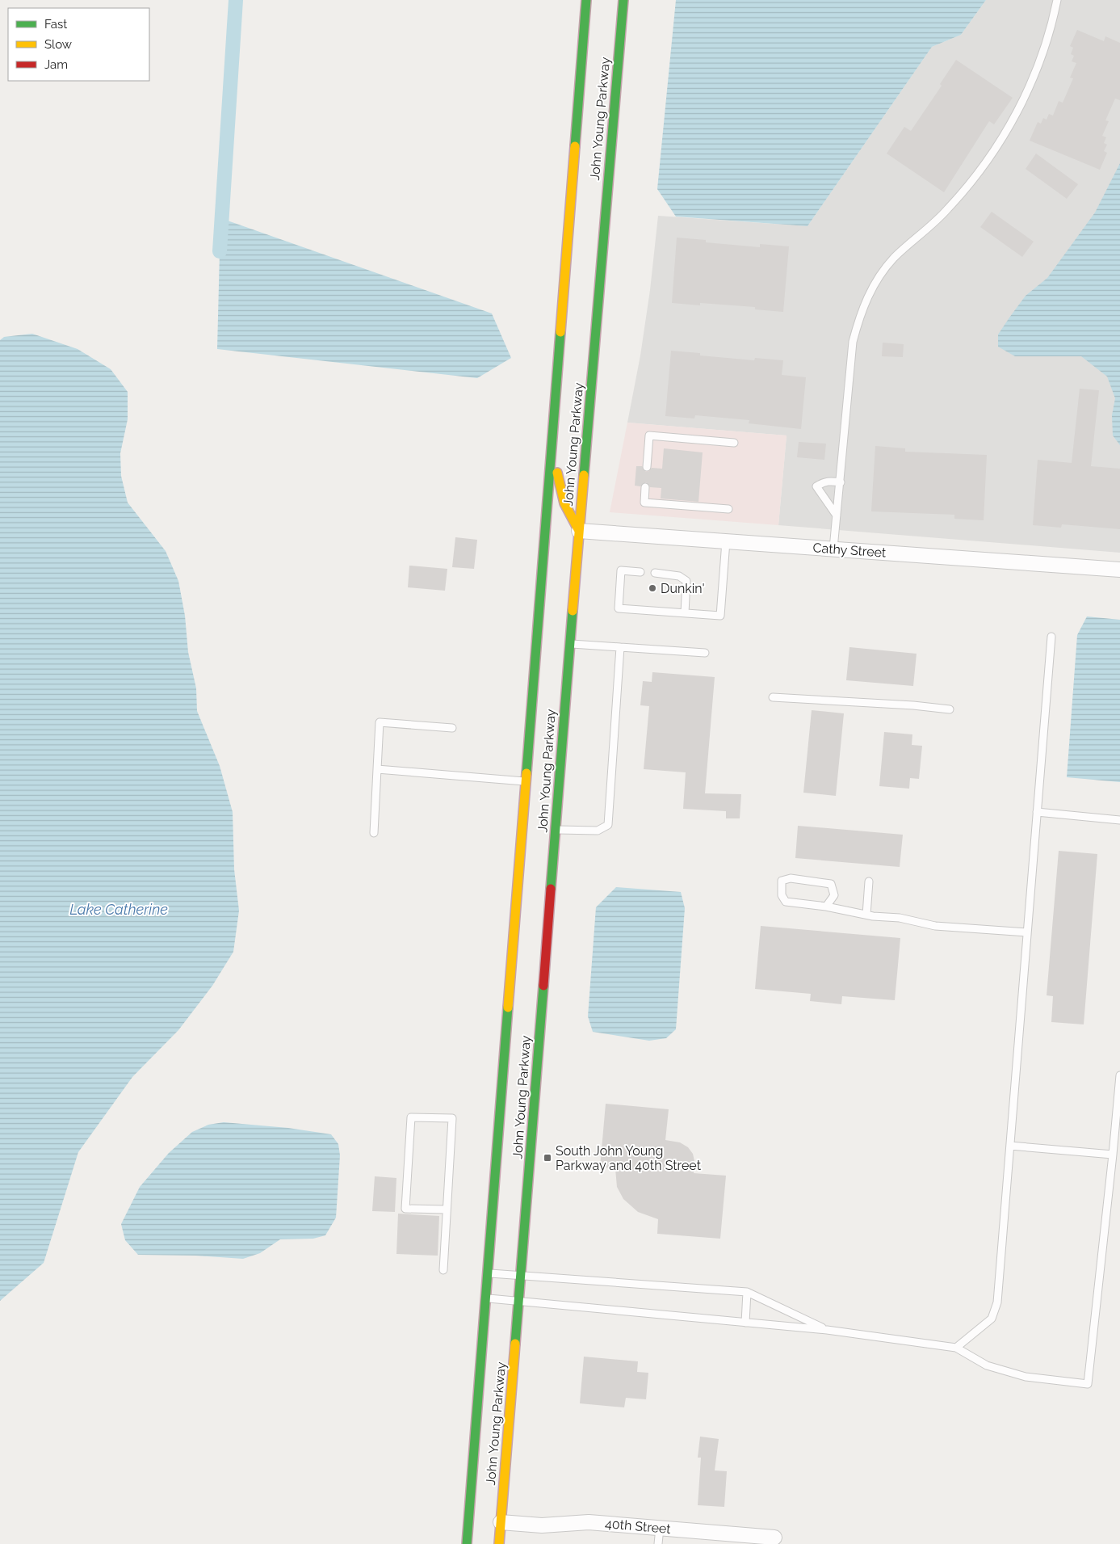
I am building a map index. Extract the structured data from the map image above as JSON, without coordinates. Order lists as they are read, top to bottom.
{
  "streets": {
    "highway": ["John Young Parkway"],
    "street": ["Cathy Street", "40th Street"]
  },
  "crossings": [
    ["John Young Parkway", "Cathy Street"],
    ["John Young Parkway", "40th Street"]
  ],
  "water": ["Lake Catherine"],
  "places": {
    "other": ["Dunkin'"],
    "transit": ["South John Young Parkway and 40th Street"]
  },
  "legend": ["Fast", "Slow", "Jam"]
}
